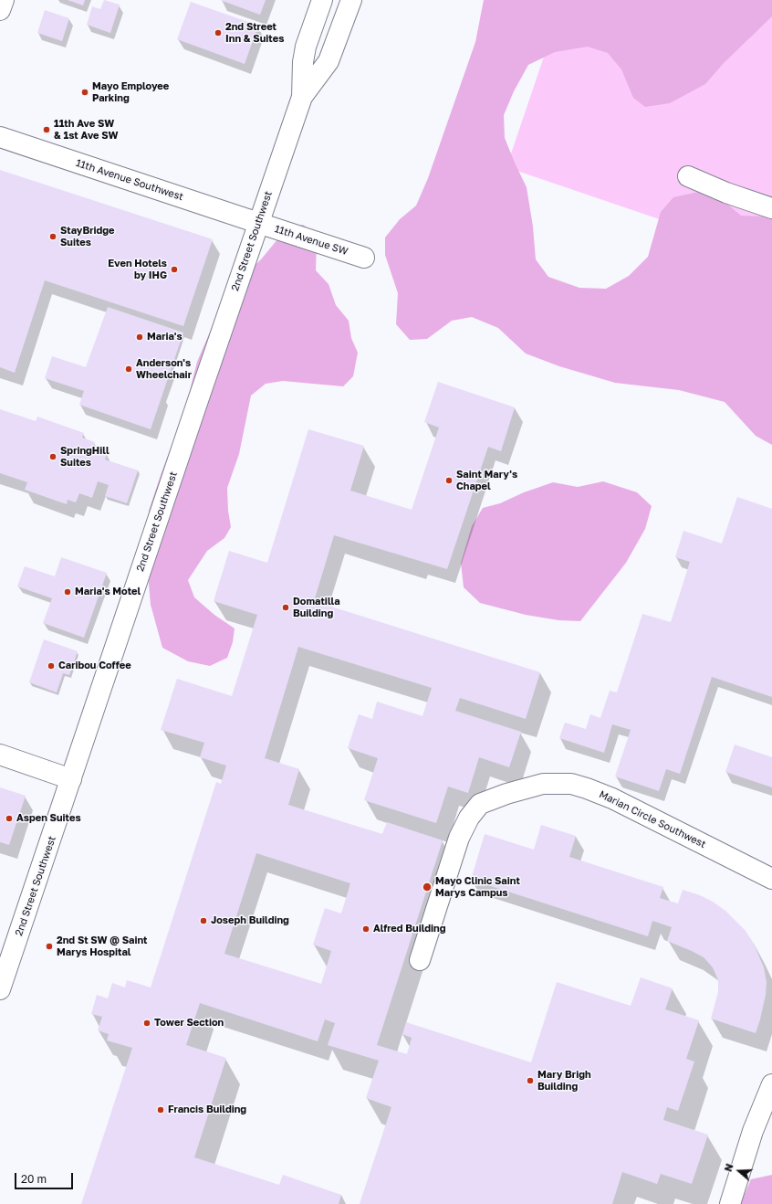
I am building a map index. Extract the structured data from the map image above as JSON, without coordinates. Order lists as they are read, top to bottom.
{
  "streets": {
    "main road": [
      "11th Avenue Southwest",
      "11th Avenue SW",
      "2nd Street Southwest",
      "Marian Circle Southwest"
    ]
  },
  "crossings": [
    ["11th Avenue Southwest", "11th Avenue SW"],
    ["11th Avenue Southwest", "2nd Street Southwest"],
    ["11th Avenue SW", "2nd Street Southwest"]
  ],
  "places": [
    "2nd Street Inn & Suites",
    "Mayo Employee Parking",
    "11th Ave SW & 1st Ave SW",
    "StayBridge Suites",
    "Even Hotels by IHG",
    "Maria's",
    "Anderson's Wheelchair",
    "SpringHill Suites",
    "Saint Mary's Chapel",
    "Maria's Motel",
    "Domatilla Building",
    "Caribou Coffee",
    "Aspen Suites",
    "Mayo Clinic Saint Marys Campus",
    "Joseph Building",
    "Alfred Building",
    "2nd St SW @ Saint Marys Hospital",
    "Tower Section",
    "Mary Brigh Building",
    "Francis Building"
  ],
  "scale_bar": "20 m",
  "north": "left"
}
